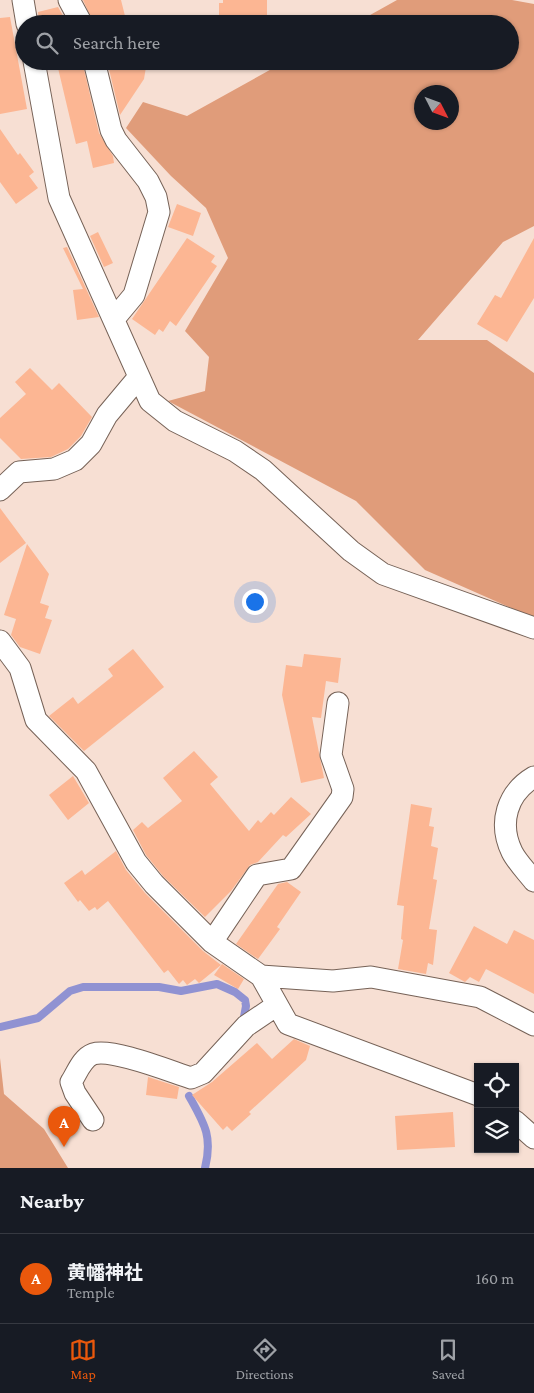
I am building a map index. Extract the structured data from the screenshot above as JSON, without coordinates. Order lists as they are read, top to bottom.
{
  "north": "bottom right",
  "page": {
    "search": "Search here",
    "pins": "A",
    "heading": "Nearby",
    "list": [
      {
        "mark": "A",
        "name": "黄幡神社",
        "note": "Temple",
        "value": "160 m"
      }
    ],
    "nav": ["Map", "Directions", "Saved"]
  }
}
